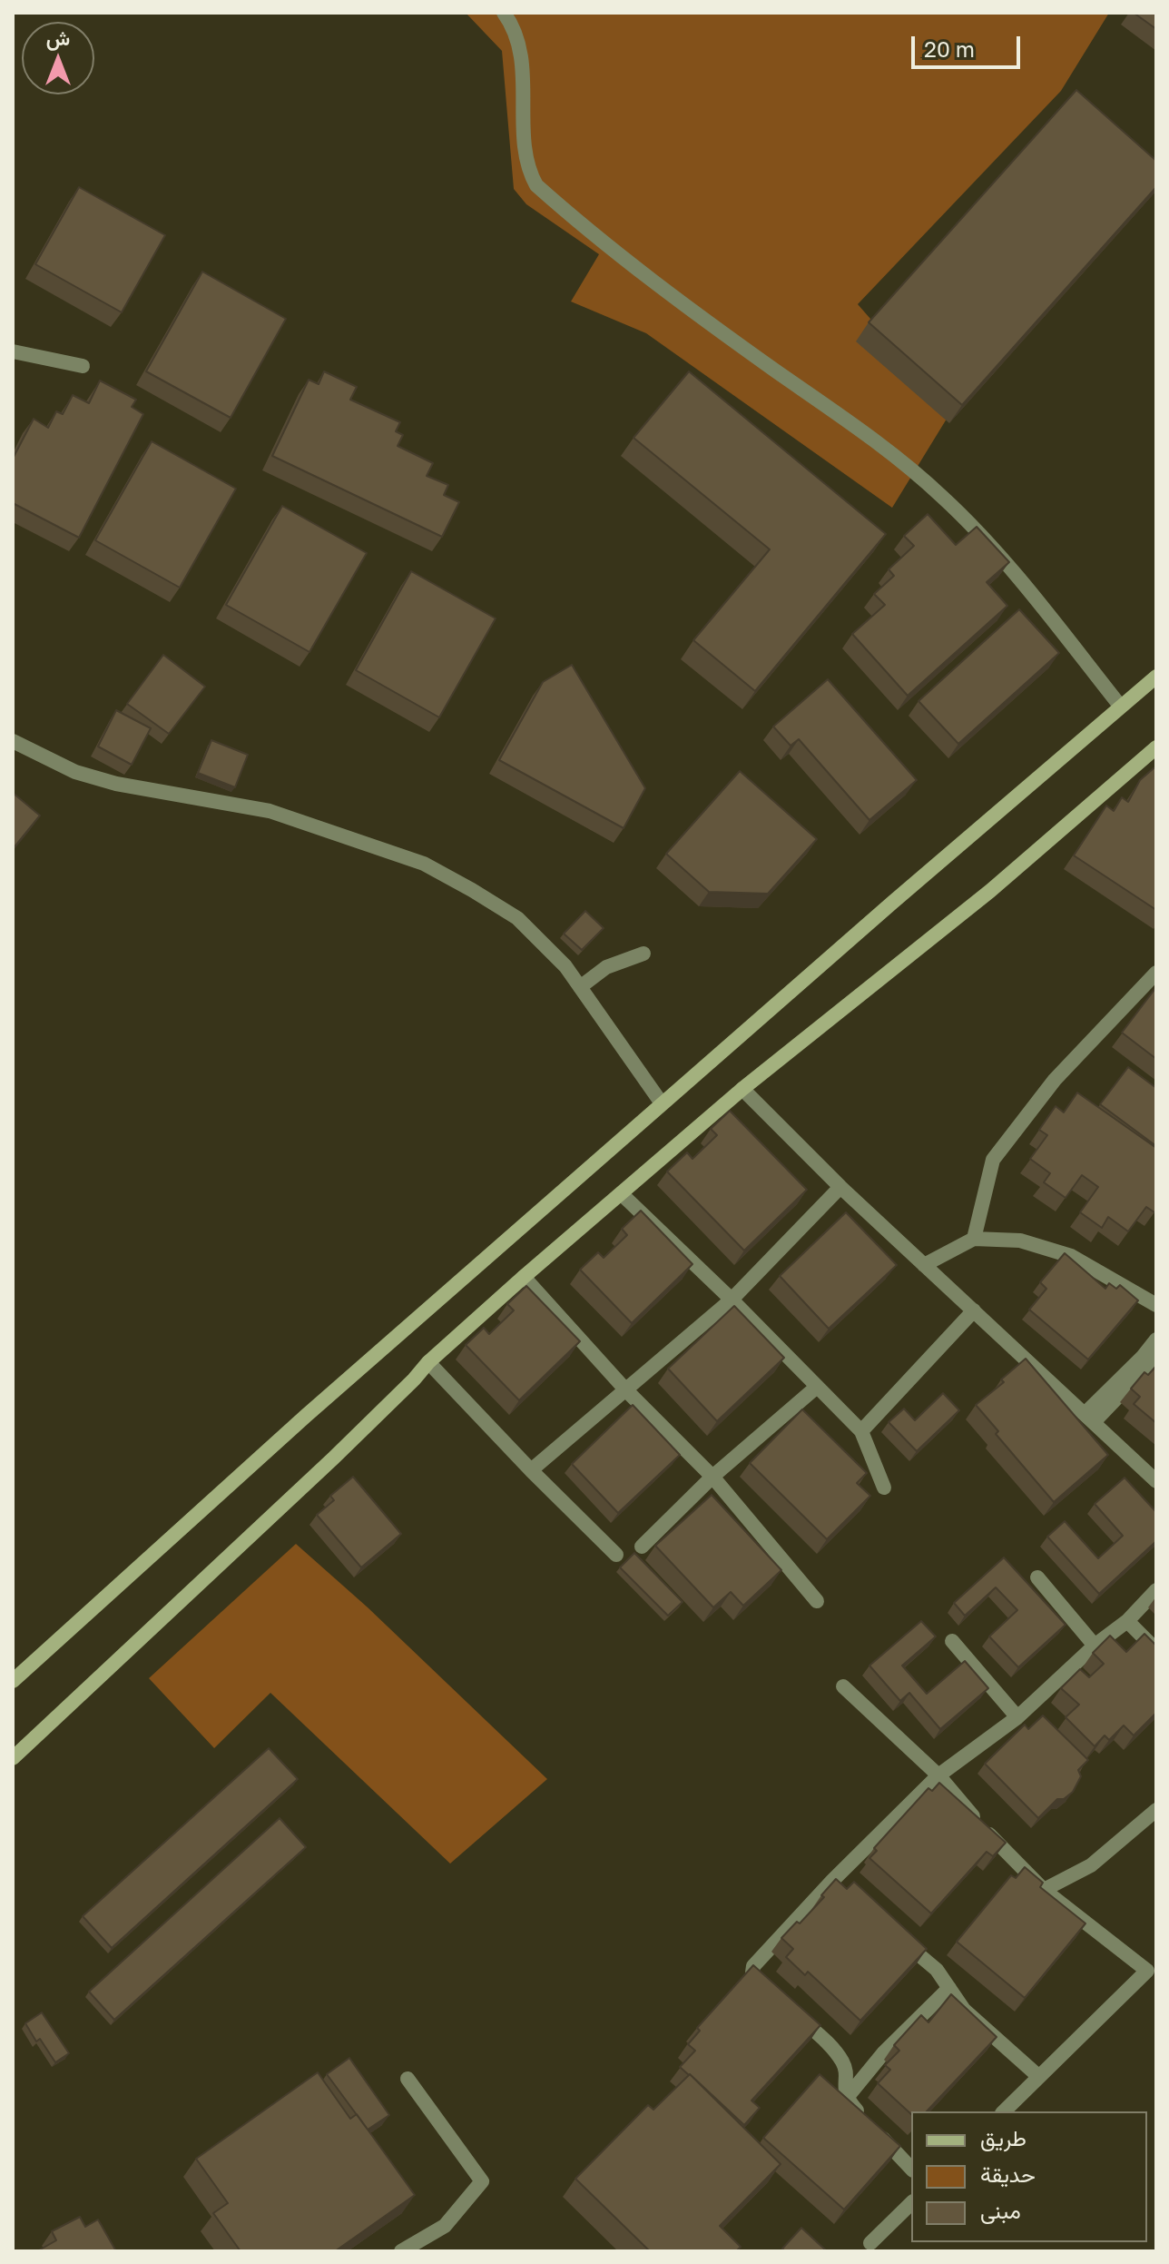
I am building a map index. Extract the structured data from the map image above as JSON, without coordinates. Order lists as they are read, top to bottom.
{
  "legend": ["طريق", "حديقة", "مبنى"],
  "scale_bar": "20 m",
  "north": "top"
}
